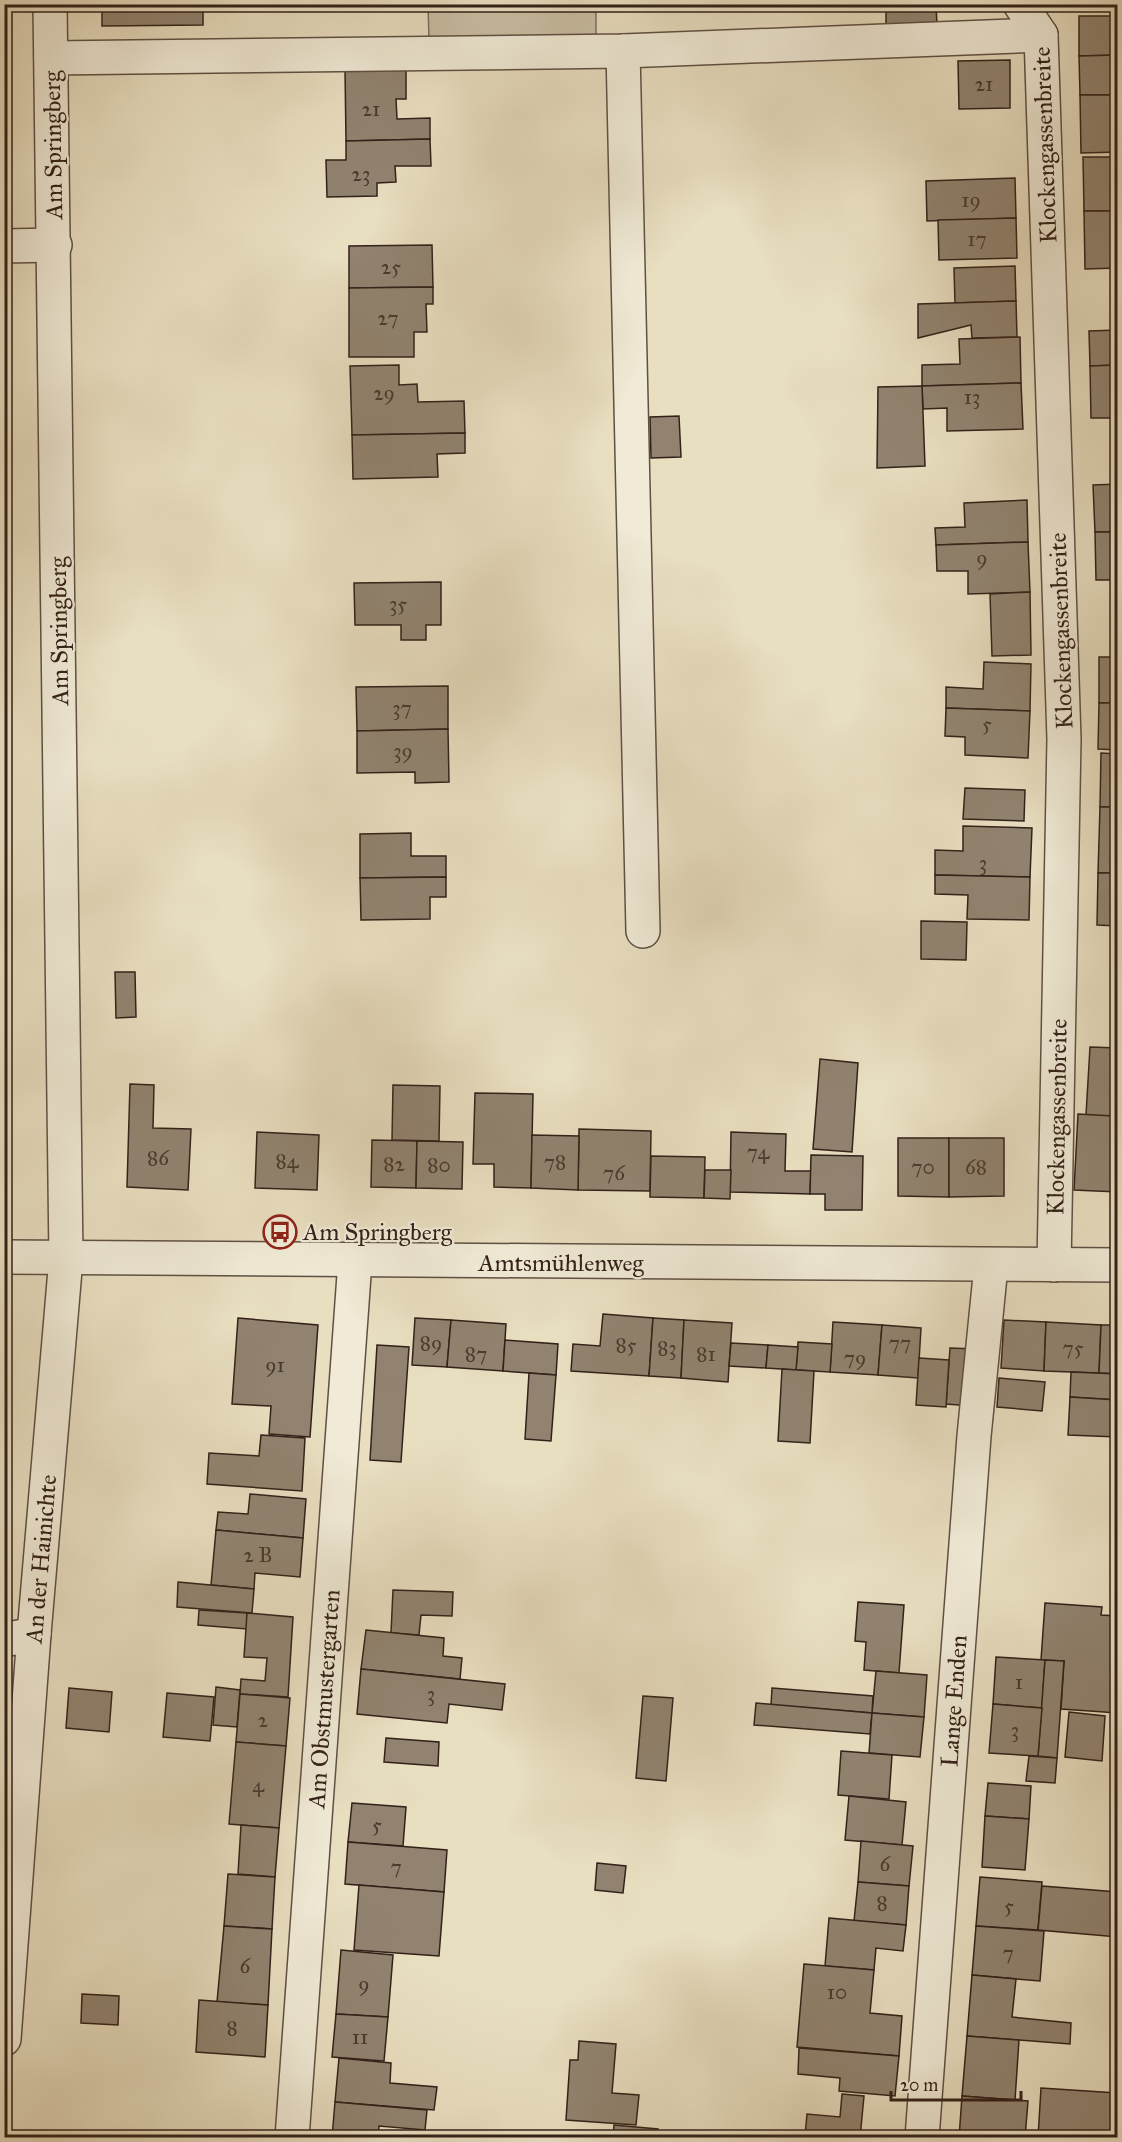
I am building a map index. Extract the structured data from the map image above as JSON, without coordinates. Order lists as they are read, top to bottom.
{
  "streets": {
    "street": [
      "Am Springberg",
      "Klockengassenbreite",
      "Amtsmühlenweg",
      "An der Hainichte",
      "Am Obstmustergarten",
      "Lange Enden"
    ]
  },
  "crossings": [
    ["Am Springberg", "Amtsmühlenweg"],
    ["Am Springberg", "An der Hainichte"],
    ["Klockengassenbreite", "Amtsmühlenweg"],
    ["Amtsmühlenweg", "An der Hainichte"],
    ["Amtsmühlenweg", "Am Obstmustergarten"],
    ["Amtsmühlenweg", "Lange Enden"]
  ],
  "places": {
    "bus stop": ["Am Springberg"]
  },
  "house_numbers": [
    "21",
    "21",
    "23",
    "19",
    "17",
    "25",
    "27",
    "29",
    "13",
    "9",
    "35",
    "37",
    "5",
    "39",
    "3",
    "74",
    "86",
    "84",
    "78",
    "82",
    "80",
    "70",
    "68",
    "76",
    "89",
    "77",
    "85",
    "83",
    "75",
    "87",
    "81",
    "79",
    "91",
    "2 B",
    "1",
    "3",
    "2",
    "3",
    "4",
    "5",
    "6",
    "7",
    "8",
    "5",
    "7",
    "6",
    "9",
    "10",
    "8",
    "11"
  ],
  "scale_bar": "20 m"
}
